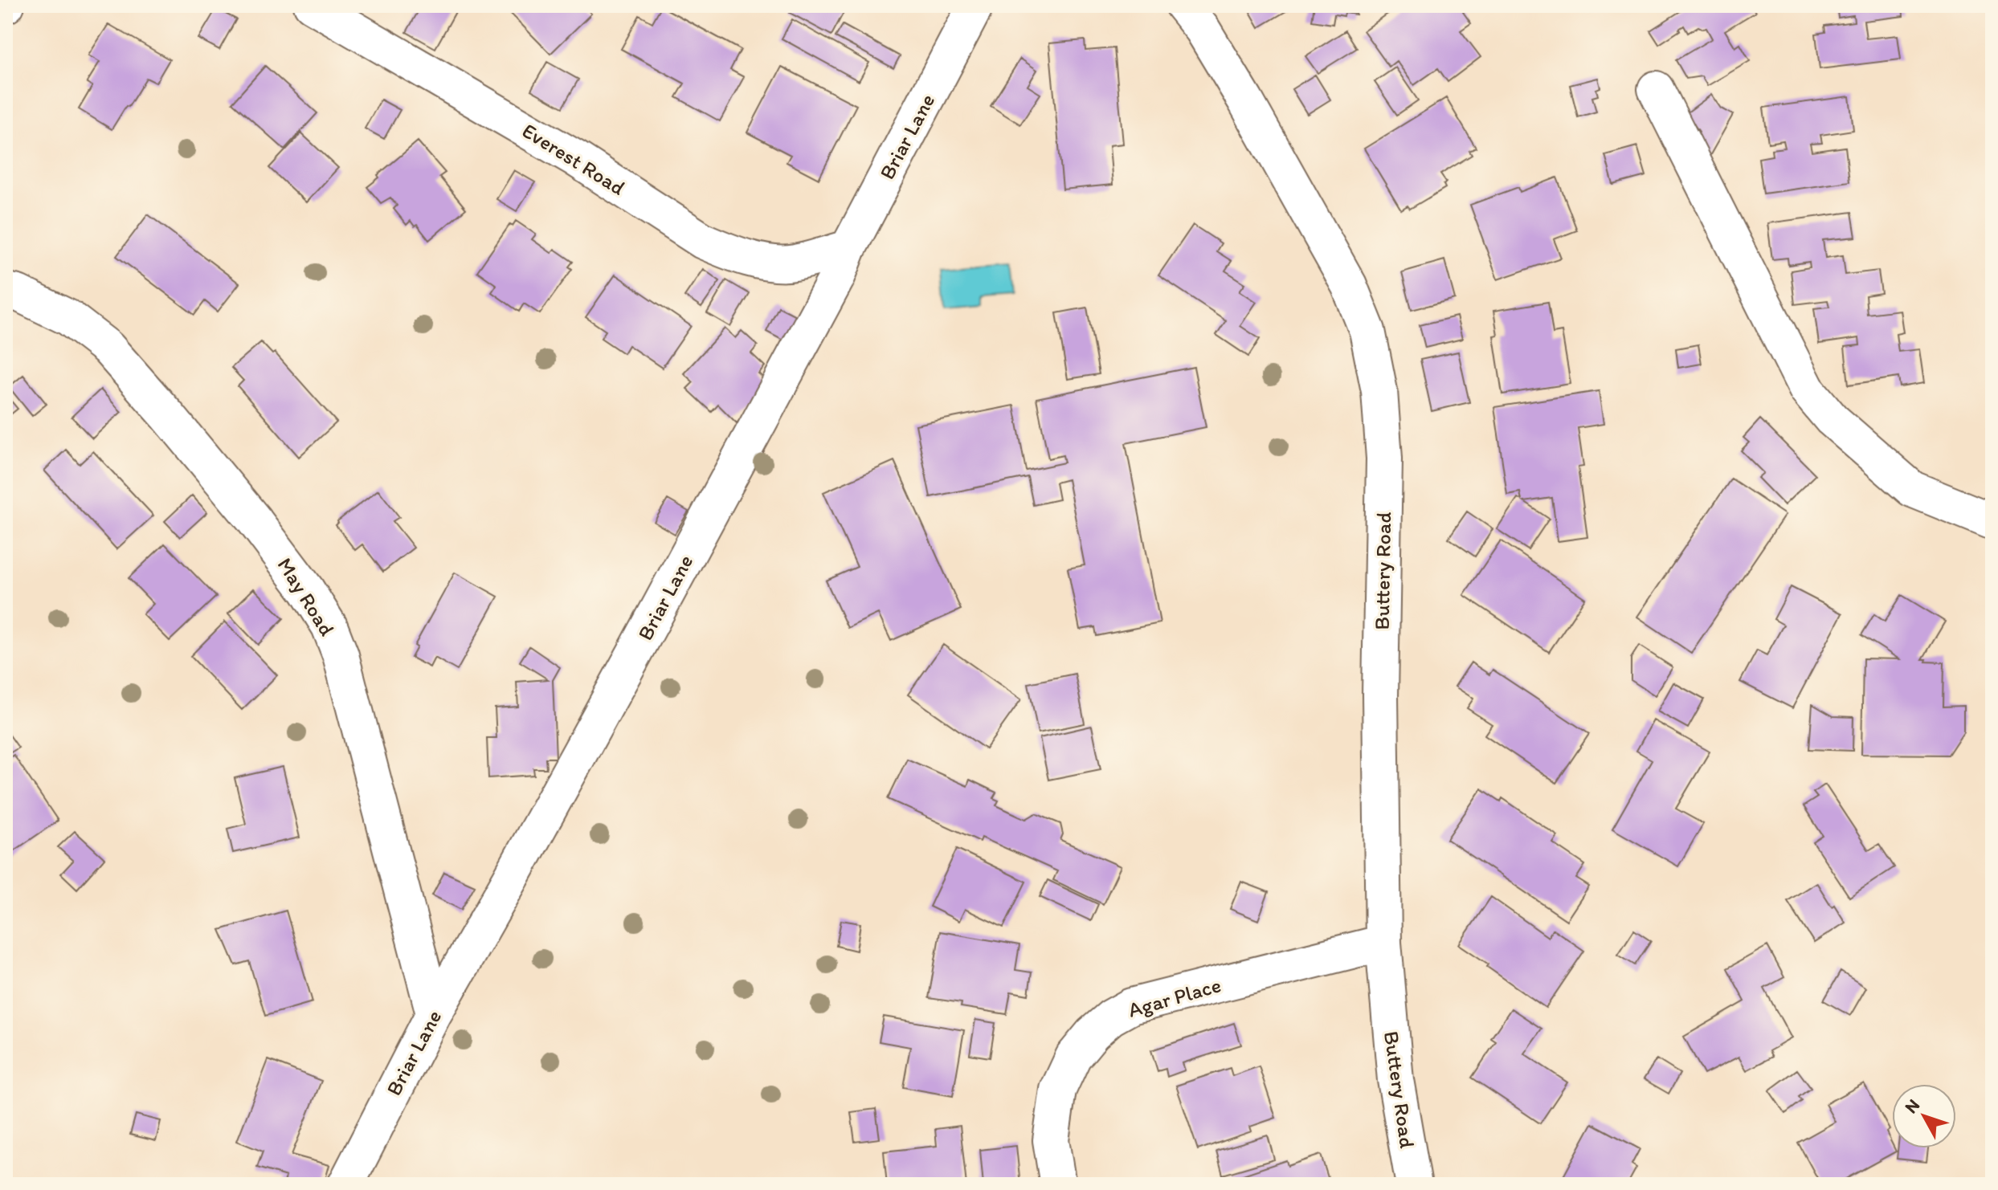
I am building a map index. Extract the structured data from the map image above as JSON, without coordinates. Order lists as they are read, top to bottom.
{
  "streets": {
    "street": [
      "Briar Lane",
      "Everest Road",
      "Buttery Road",
      "May Road",
      "Agar Place"
    ]
  },
  "crossings": [
    ["Briar Lane", "Everest Road"],
    ["Briar Lane", "May Road"],
    ["Buttery Road", "Agar Place"]
  ],
  "north": "top left"
}
